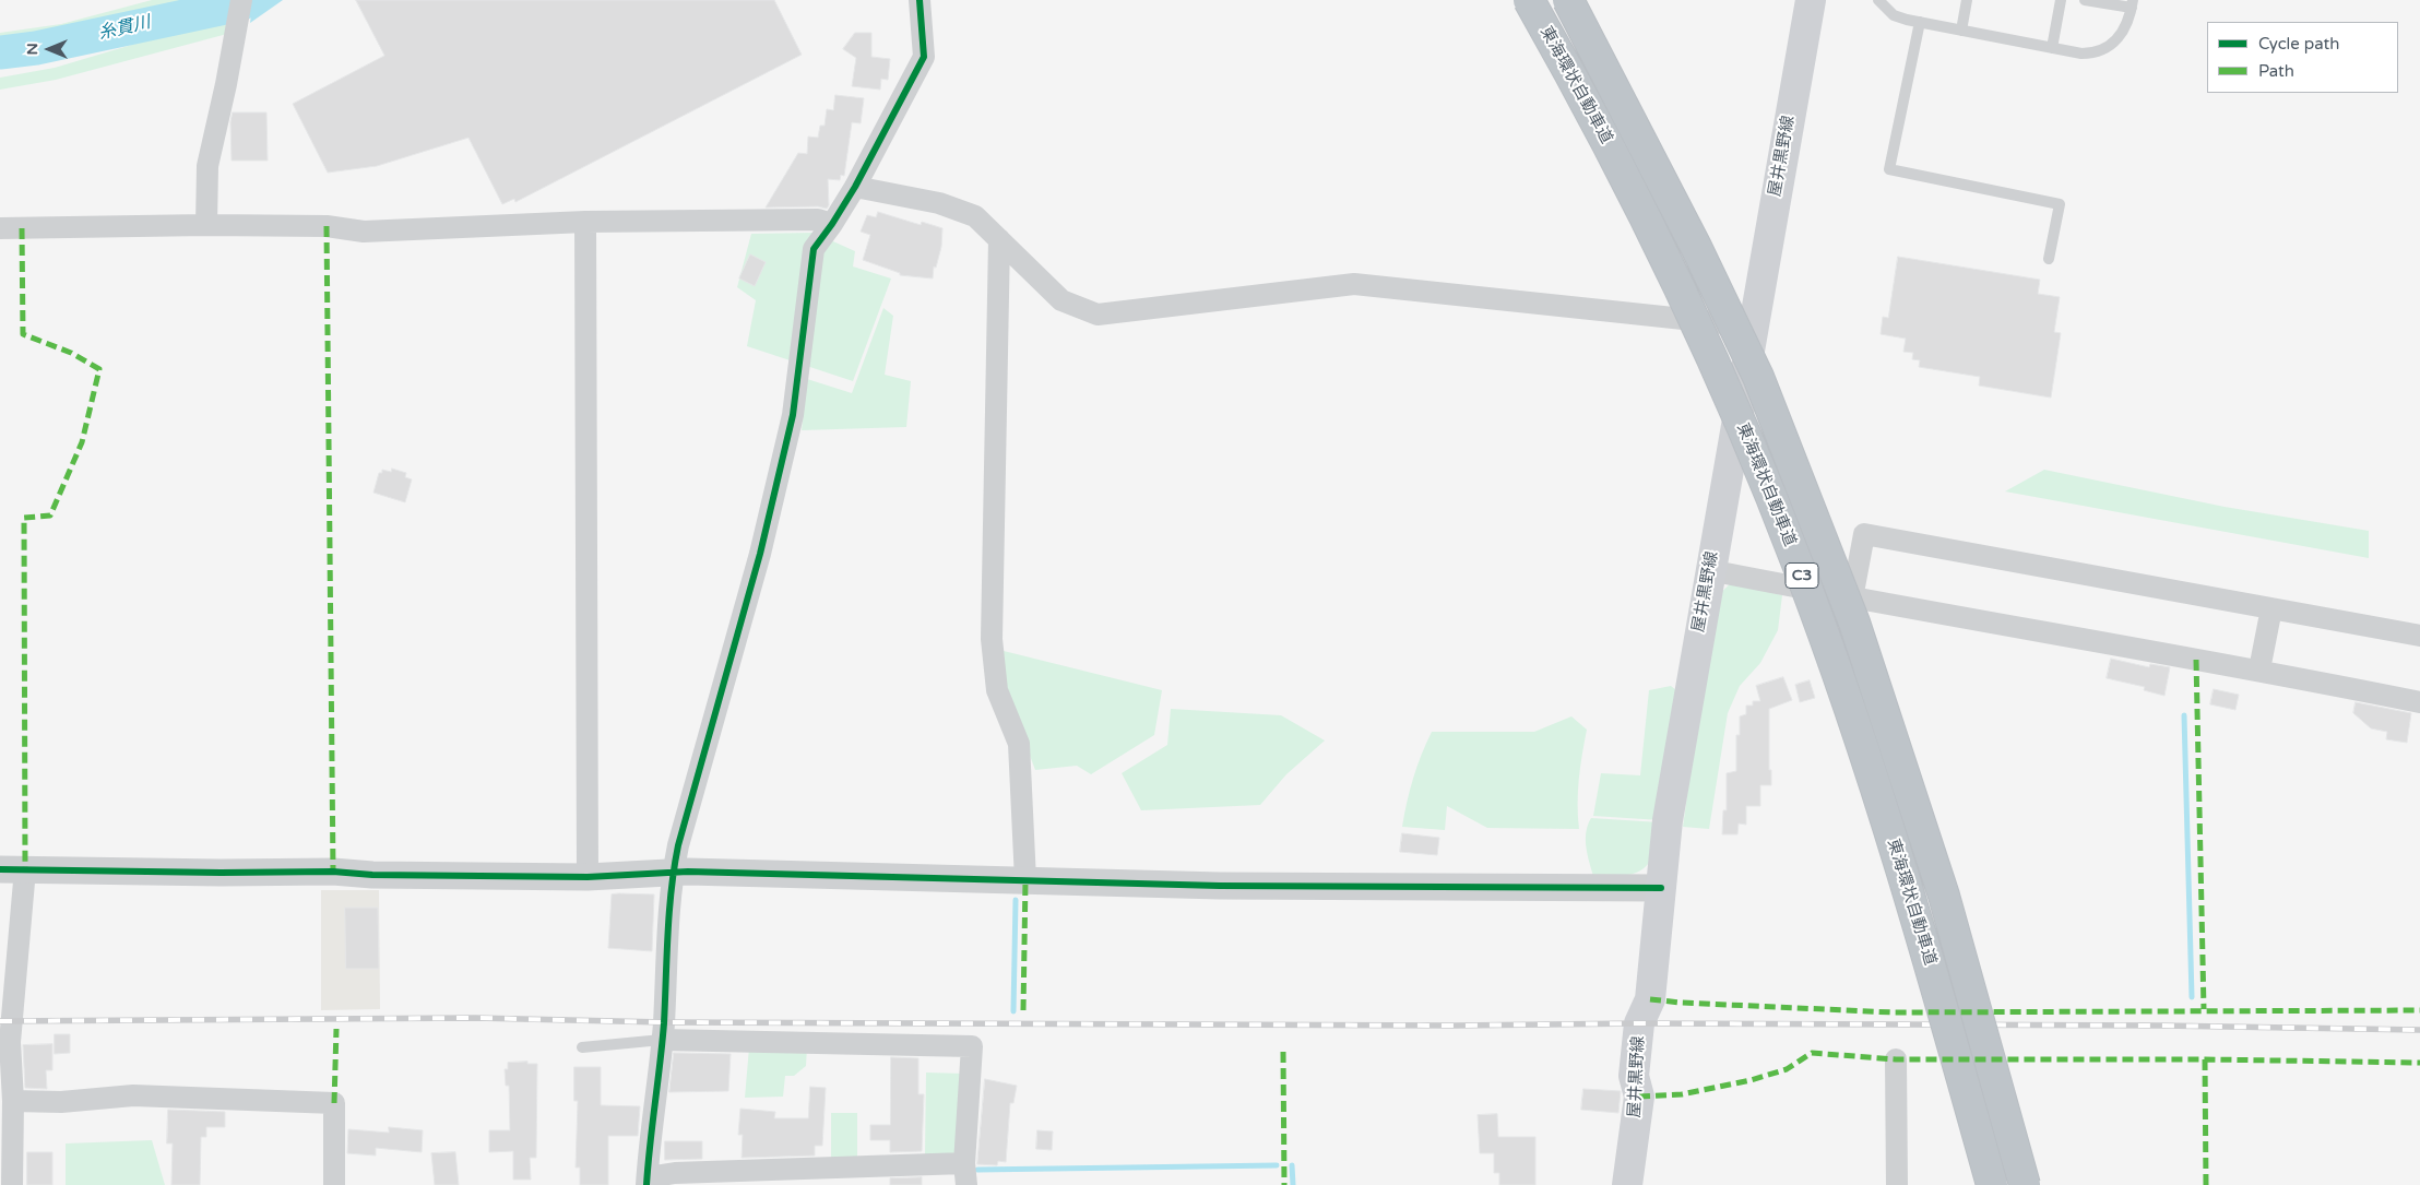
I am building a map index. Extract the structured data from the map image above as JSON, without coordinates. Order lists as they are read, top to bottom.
{
  "streets": {
    "highway": ["東海環状自動車道", "C3"],
    "main road": ["屋井黒野線"]
  },
  "water": ["糸貫川"],
  "legend": ["Cycle path", "Path"],
  "north": "left"
}
